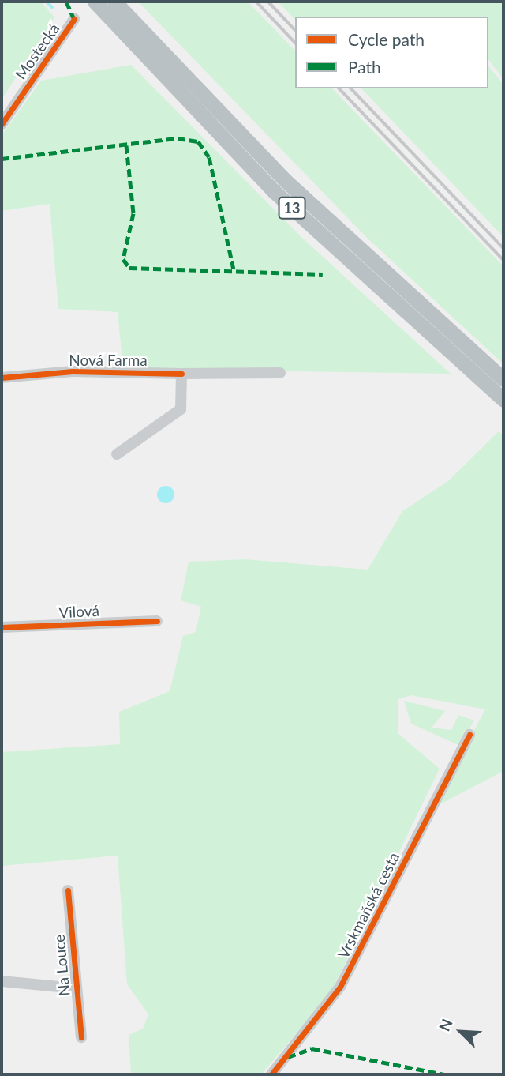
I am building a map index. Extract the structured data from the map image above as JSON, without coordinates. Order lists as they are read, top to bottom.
{
  "streets": {
    "highway": ["13"],
    "street": [
      "Mostecká",
      "Nová Farma",
      "Vilová",
      "Vrskmaňská cesta",
      "Na Louce"
    ]
  },
  "legend": ["Cycle path", "Path"],
  "north": "top left"
}
